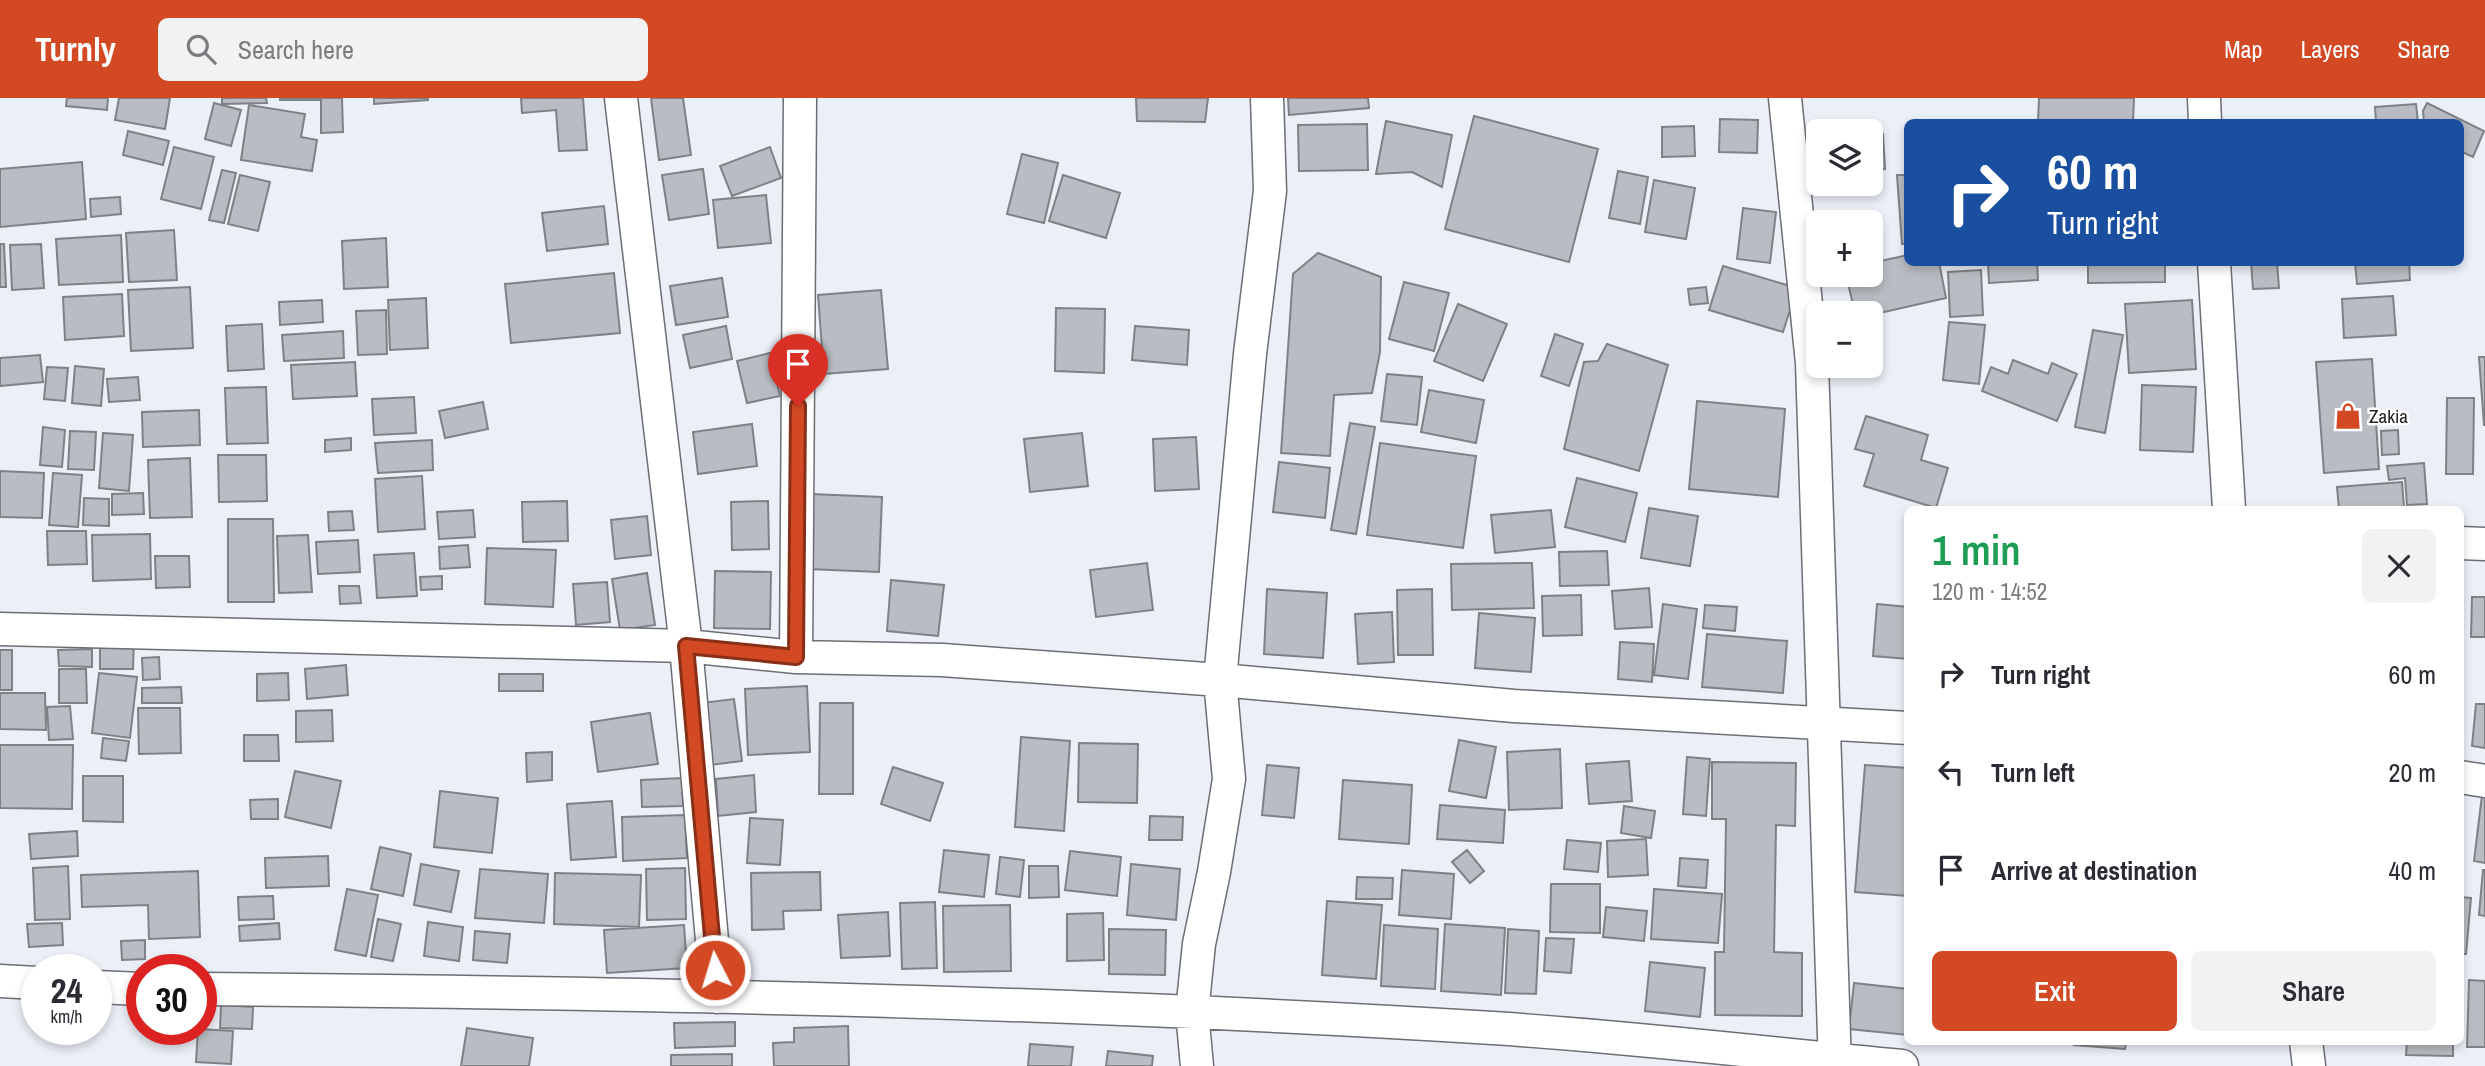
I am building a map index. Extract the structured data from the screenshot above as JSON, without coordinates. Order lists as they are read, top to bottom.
{
  "places": {
    "shop": ["Zakia"]
  },
  "page": {
    "header": "Turnly",
    "search": "Search here",
    "nav": ["Map", "Layers", "Share"],
    "map_buttons": ["+", "−"],
    "turn": ["60 m", "Turn right"],
    "heading": ["1 min", "120 m · 14:52"],
    "list": [
      {
        "name": "Turn right",
        "value": "60 m"
      },
      {
        "name": "Turn left",
        "value": "20 m"
      },
      {
        "name": "Arrive at destination",
        "value": "40 m"
      }
    ],
    "buttons": ["Exit", "Share"],
    "speed": "24 km/h",
    "limit": "30"
  }
}
